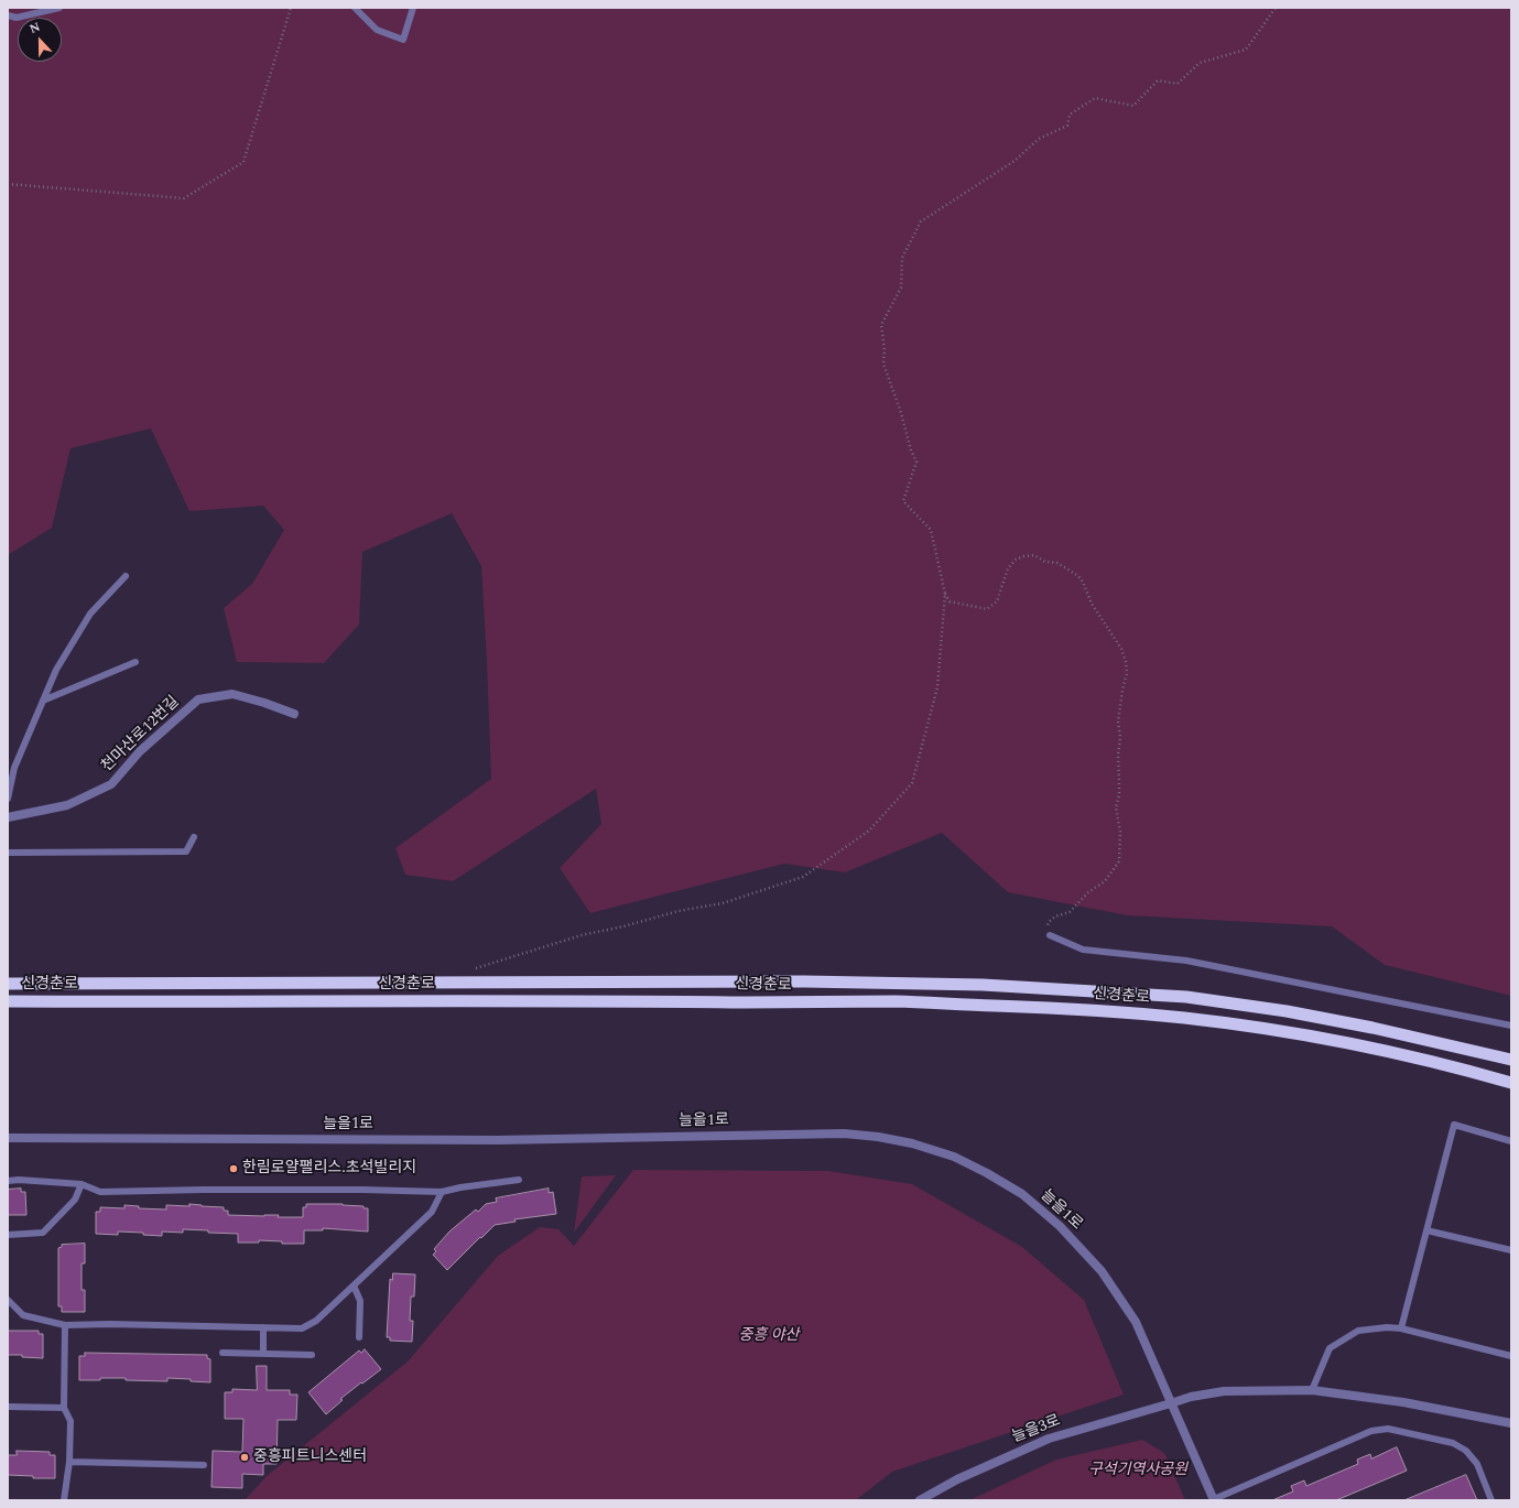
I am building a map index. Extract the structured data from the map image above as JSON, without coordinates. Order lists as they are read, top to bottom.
{
  "streets": {
    "highway": ["신경춘로"],
    "street": ["천마산로12번길", "늘을1로", "늘을3로"]
  },
  "crossings": [
    ["늘을1로", "늘을3로"]
  ],
  "parks": ["중흥 야산", "구석기역사공원"],
  "places": ["한림로얄팰리스.초석빌리지", "중흥피트니스센터"],
  "north": "top"
}
